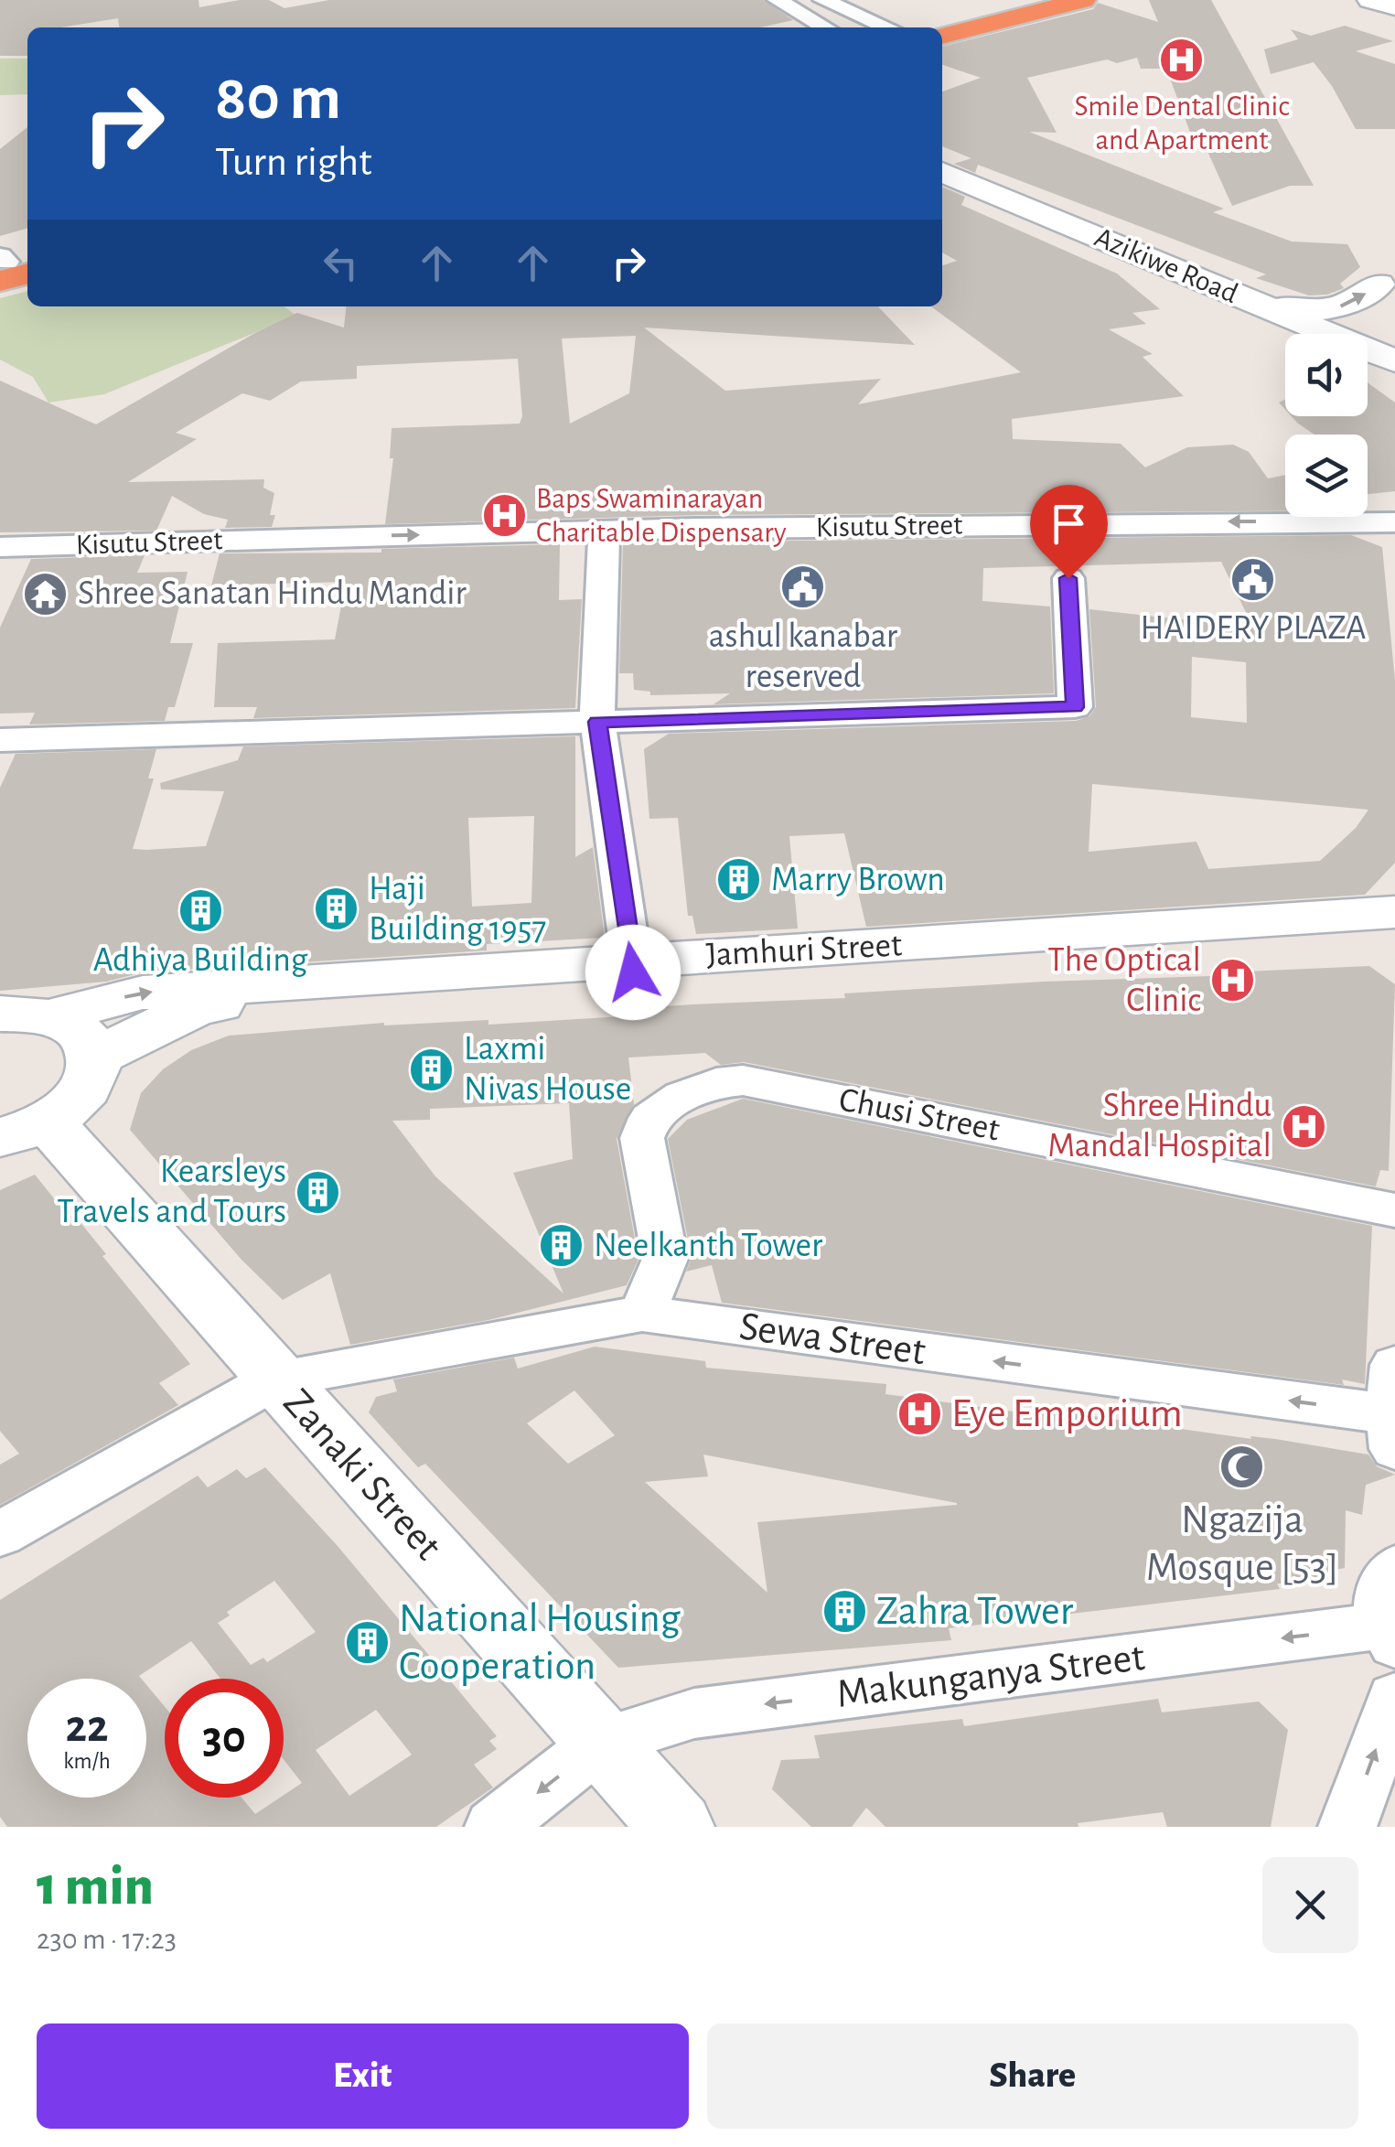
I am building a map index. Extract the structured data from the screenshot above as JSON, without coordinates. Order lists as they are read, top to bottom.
{
  "streets": {
    "street": [
      "Azikiwe Road",
      "Kisutu Street",
      "Jamhuri Street",
      "Chusi Street",
      "Sewa Street",
      "Zanaki Street",
      "Makunganya Street"
    ]
  },
  "crossings": [
    ["Chusi Street", "Sewa Street"],
    ["Sewa Street", "Zanaki Street"],
    ["Zanaki Street", "Makunganya Street"]
  ],
  "one_way": ["Sewa Street", "Makunganya Street"],
  "places": {
    "hospital": [
      "Smile Dental Clinic and Apartment",
      "Baps Swaminarayan Charitable Dispensary",
      "The Optical Clinic",
      "Shree Hindu Mandal Hospital",
      "Eye Emporium"
    ],
    "public building": ["HAIDERY PLAZA", "ashul kanabar reserved"],
    "temple": ["Shree Sanatan Hindu Mandir"],
    "building": [
      "Marry Brown",
      "Haji Building 1957",
      "Adhiya Building",
      "Laxmi Nivas House",
      "Kearsleys Travels and Tours",
      "Neelkanth Tower",
      "Zahra Tower",
      "National Housing Cooperation"
    ],
    "mosque": ["Ngazija Mosque [53]"]
  },
  "page": {
    "turn": ["80 m", "Turn right"],
    "speed": "22 km/h",
    "limit": "30",
    "heading": ["1 min", "230 m · 17:23"],
    "buttons": ["Exit", "Share"]
  }
}
